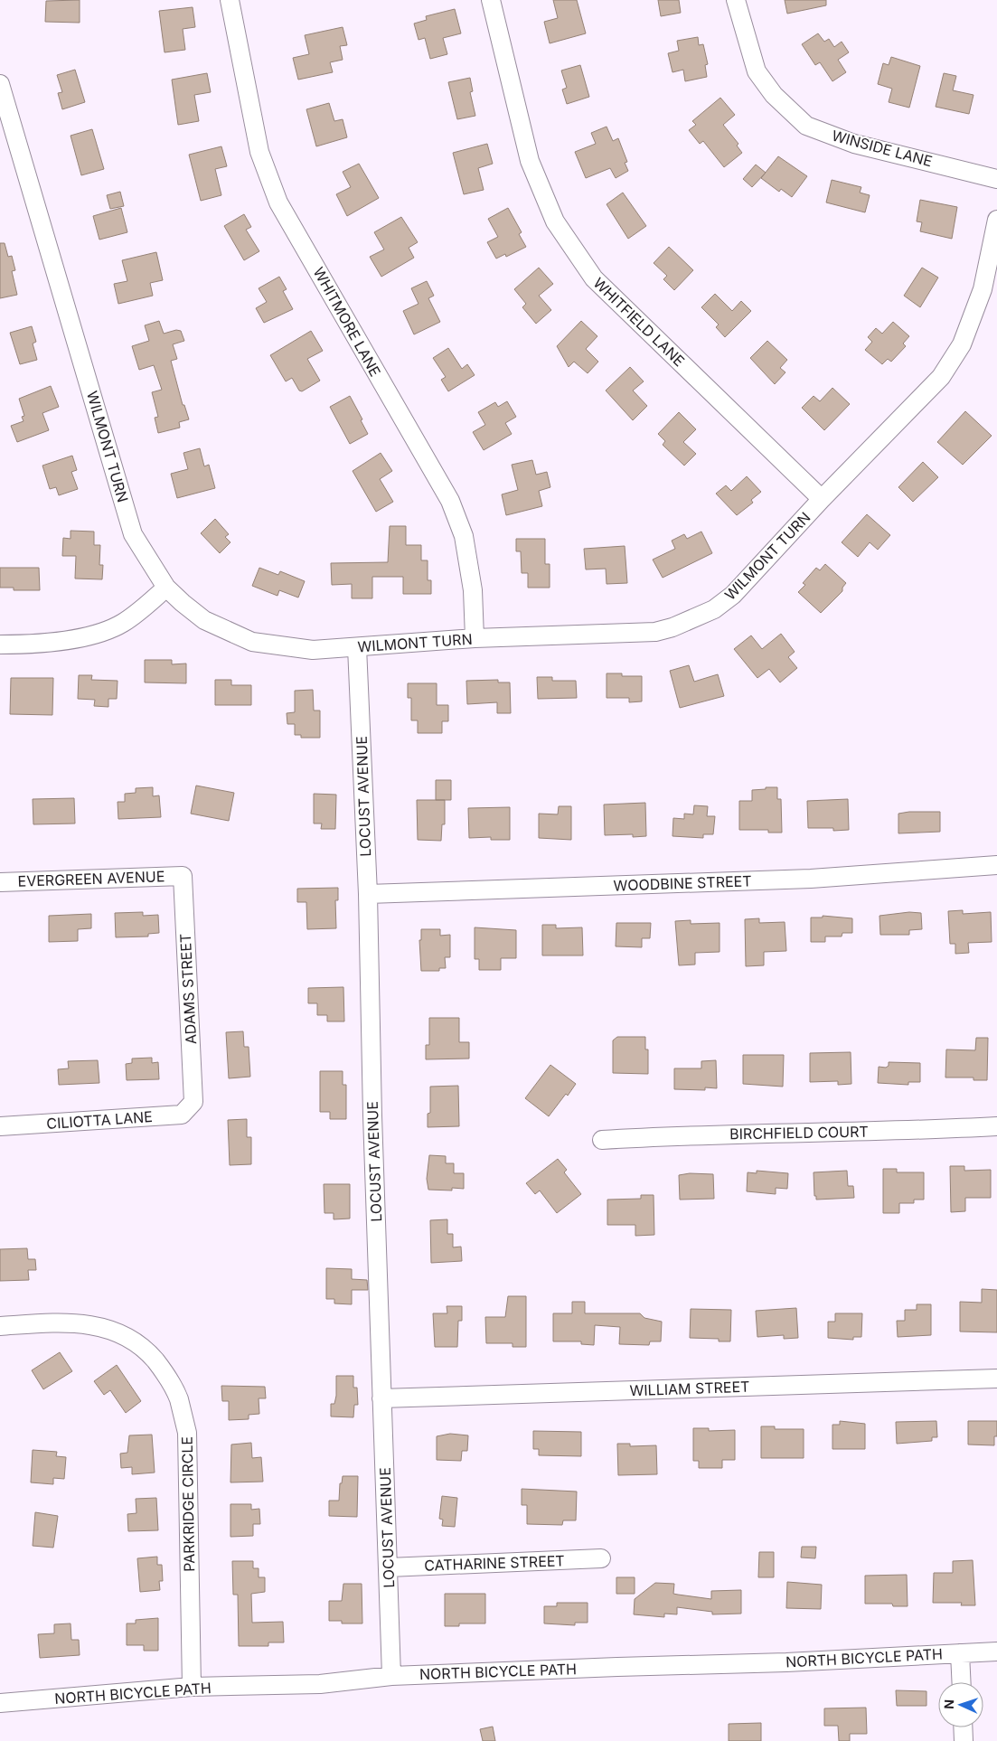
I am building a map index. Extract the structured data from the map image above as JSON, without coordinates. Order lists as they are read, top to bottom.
{
  "streets": {
    "street": [
      "WINSIDE LANE",
      "WHITMORE LANE",
      "WHITFIELD LANE",
      "WILMONT TURN",
      "LOCUST AVENUE",
      "EVERGREEN AVENUE",
      "WOODBINE STREET",
      "ADAMS STREET",
      "CILIOTTA LANE",
      "BIRCHFIELD COURT",
      "WILLIAM STREET",
      "PARKRIDGE CIRCLE",
      "CATHARINE STREET",
      "NORTH BICYCLE PATH"
    ]
  },
  "crossings": [
    ["WHITMORE LANE", "WILMONT TURN"],
    ["WHITFIELD LANE", "WILMONT TURN"],
    ["WILMONT TURN", "LOCUST AVENUE"],
    ["LOCUST AVENUE", "WOODBINE STREET"],
    ["LOCUST AVENUE", "WILLIAM STREET"],
    ["LOCUST AVENUE", "CATHARINE STREET"],
    ["LOCUST AVENUE", "NORTH BICYCLE PATH"],
    ["EVERGREEN AVENUE", "ADAMS STREET"],
    ["ADAMS STREET", "CILIOTTA LANE"],
    ["PARKRIDGE CIRCLE", "NORTH BICYCLE PATH"]
  ],
  "north": "left"
}
